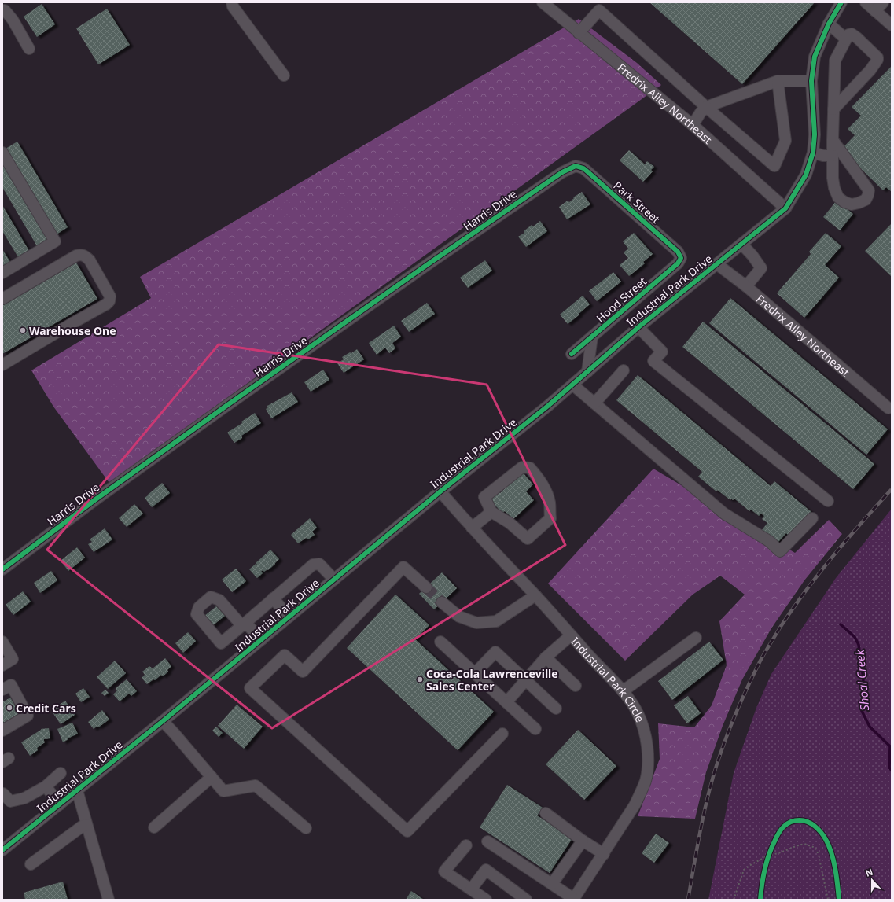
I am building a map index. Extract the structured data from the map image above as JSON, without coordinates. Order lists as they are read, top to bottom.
{
  "streets": {
    "street": [
      "Fredrix Alley Northeast",
      "Park Street",
      "Harris Drive",
      "Industrial Park Drive",
      "Hood Street",
      "Industrial Park Circle"
    ]
  },
  "crossings": [
    ["Fredrix Alley Northeast", "Industrial Park Drive"],
    ["Park Street", "Harris Drive"],
    ["Park Street", "Hood Street"],
    ["Industrial Park Drive", "Hood Street"],
    ["Industrial Park Drive", "Industrial Park Circle"]
  ],
  "water": ["Shoal Creek"],
  "places": ["Warehouse One", "Coca-Cola Lawrenceville Sales Center", "Credit Cars"],
  "north": "top"
}
